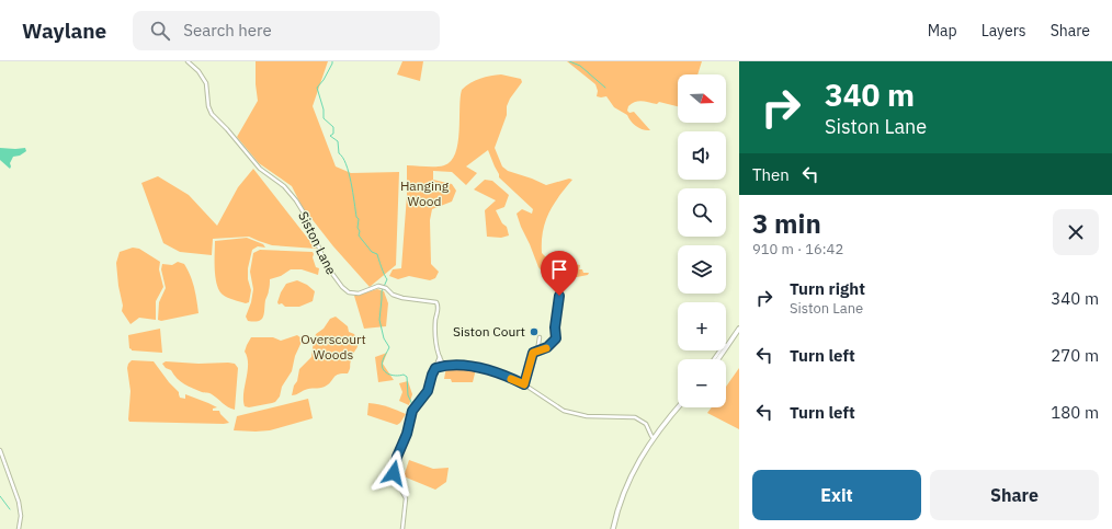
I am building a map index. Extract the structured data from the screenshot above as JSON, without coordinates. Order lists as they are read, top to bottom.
{
  "streets": {
    "street": ["Siston Lane"]
  },
  "parks": ["Hanging Wood", "Overscourt Woods"],
  "places": ["Siston Court"],
  "north": "right",
  "page": {
    "header": "Waylane",
    "search": "Search here",
    "nav": ["Map", "Layers", "Share"],
    "turn": ["340 m", "Siston Lane"],
    "map_buttons": ["+", "−"],
    "then": "Then",
    "heading": ["3 min", "910 m · 16:42"],
    "list": [
      {
        "name": "Turn right",
        "note": "Siston Lane",
        "value": "340 m"
      },
      {
        "name": "Turn left",
        "value": "270 m"
      },
      {
        "name": "Turn left",
        "value": "180 m"
      }
    ],
    "buttons": ["Exit", "Share"]
  }
}
